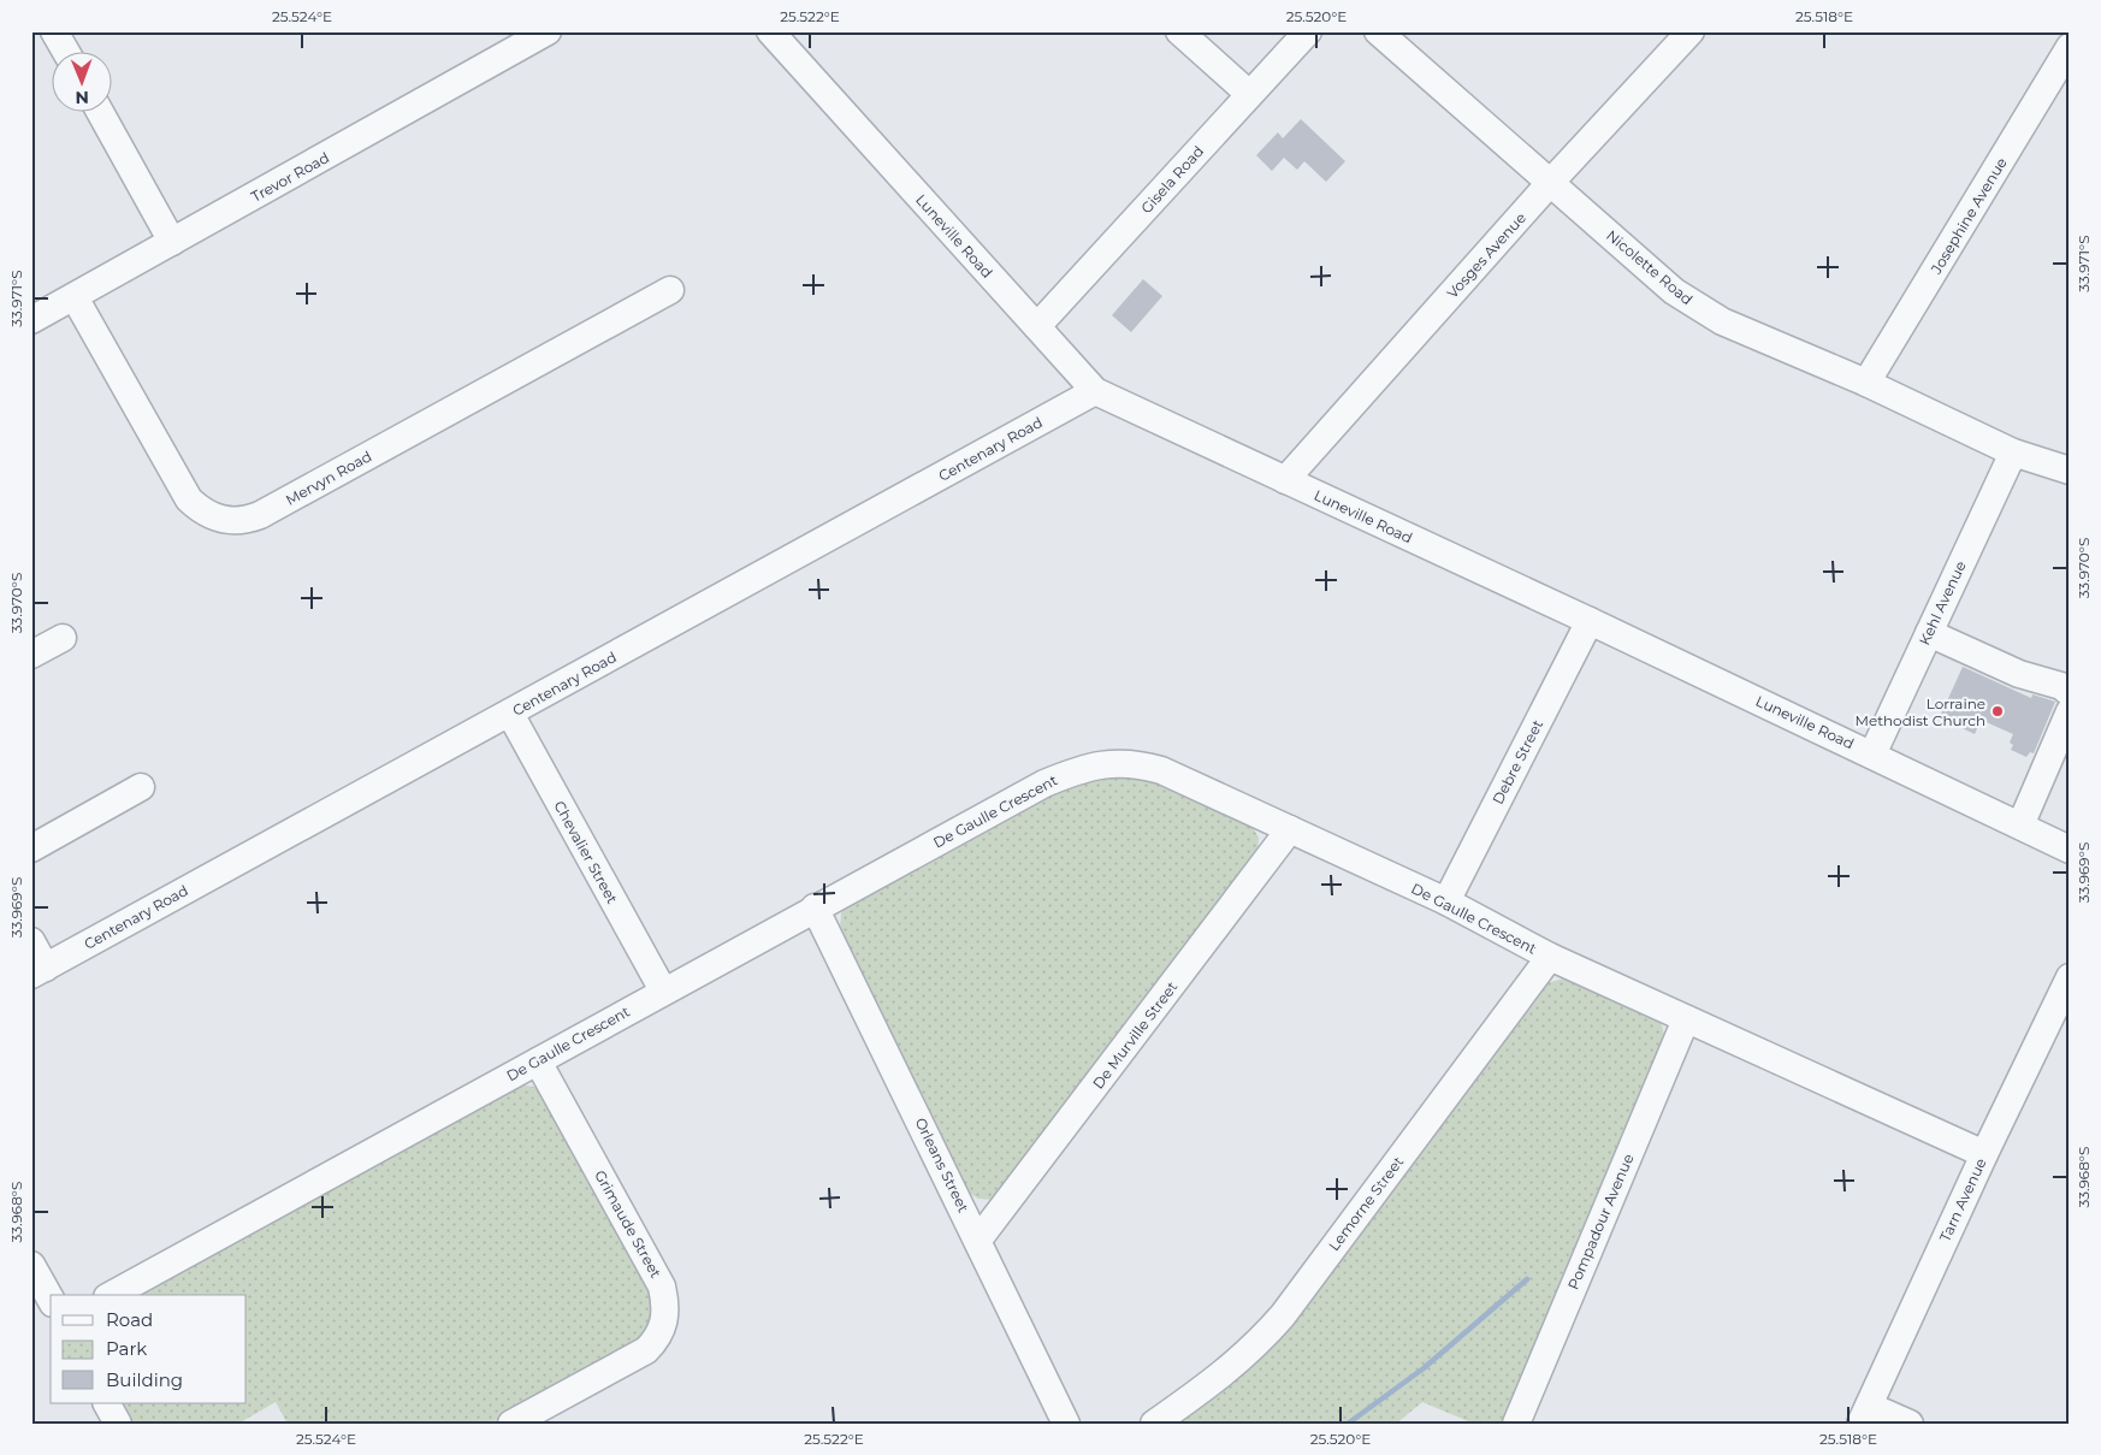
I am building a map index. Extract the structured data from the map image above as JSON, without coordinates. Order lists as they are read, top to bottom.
{
  "streets": {
    "street": [
      "Trevor Road",
      "Gisela Road",
      "Josephine Avenue",
      "Luneville Road",
      "Vosges Avenue",
      "Nicolette Road",
      "Centenary Road",
      "Mervyn Road",
      "Kehl Avenue",
      "Debre Street",
      "De Gaulle Crescent",
      "Chevalier Street",
      "De Murville Street",
      "Orleans Street",
      "Tarn Avenue",
      "Lemorne Street",
      "Pompadour Avenue",
      "Grimaude Street"
    ]
  },
  "crossings": [
    ["Trevor Road", "Mervyn Road"],
    ["Gisela Road", "Luneville Road"],
    ["Josephine Avenue", "Nicolette Road"],
    ["Luneville Road", "Vosges Avenue"],
    ["Luneville Road", "Centenary Road"],
    ["Luneville Road", "Kehl Avenue"],
    ["Luneville Road", "Debre Street"],
    ["Vosges Avenue", "Nicolette Road"],
    ["Nicolette Road", "Kehl Avenue"],
    ["Centenary Road", "Chevalier Street"],
    ["Debre Street", "De Gaulle Crescent"],
    ["De Gaulle Crescent", "Chevalier Street"],
    ["De Gaulle Crescent", "De Murville Street"],
    ["De Gaulle Crescent", "Orleans Street"],
    ["De Gaulle Crescent", "Tarn Avenue"],
    ["De Gaulle Crescent", "Lemorne Street"],
    ["De Gaulle Crescent", "Pompadour Avenue"],
    ["De Gaulle Crescent", "Grimaude Street"],
    ["De Murville Street", "Orleans Street"]
  ],
  "places": ["Lorraine Methodist Church"],
  "legend": ["Road", "Park", "Building"],
  "north": "bottom",
  "coordinates": [
    "25.524°E",
    "25.522°E",
    "25.520°E",
    "25.518°E",
    "33.971°S",
    "33.970°S",
    "33.969°S",
    "33.968°S"
  ]
}
